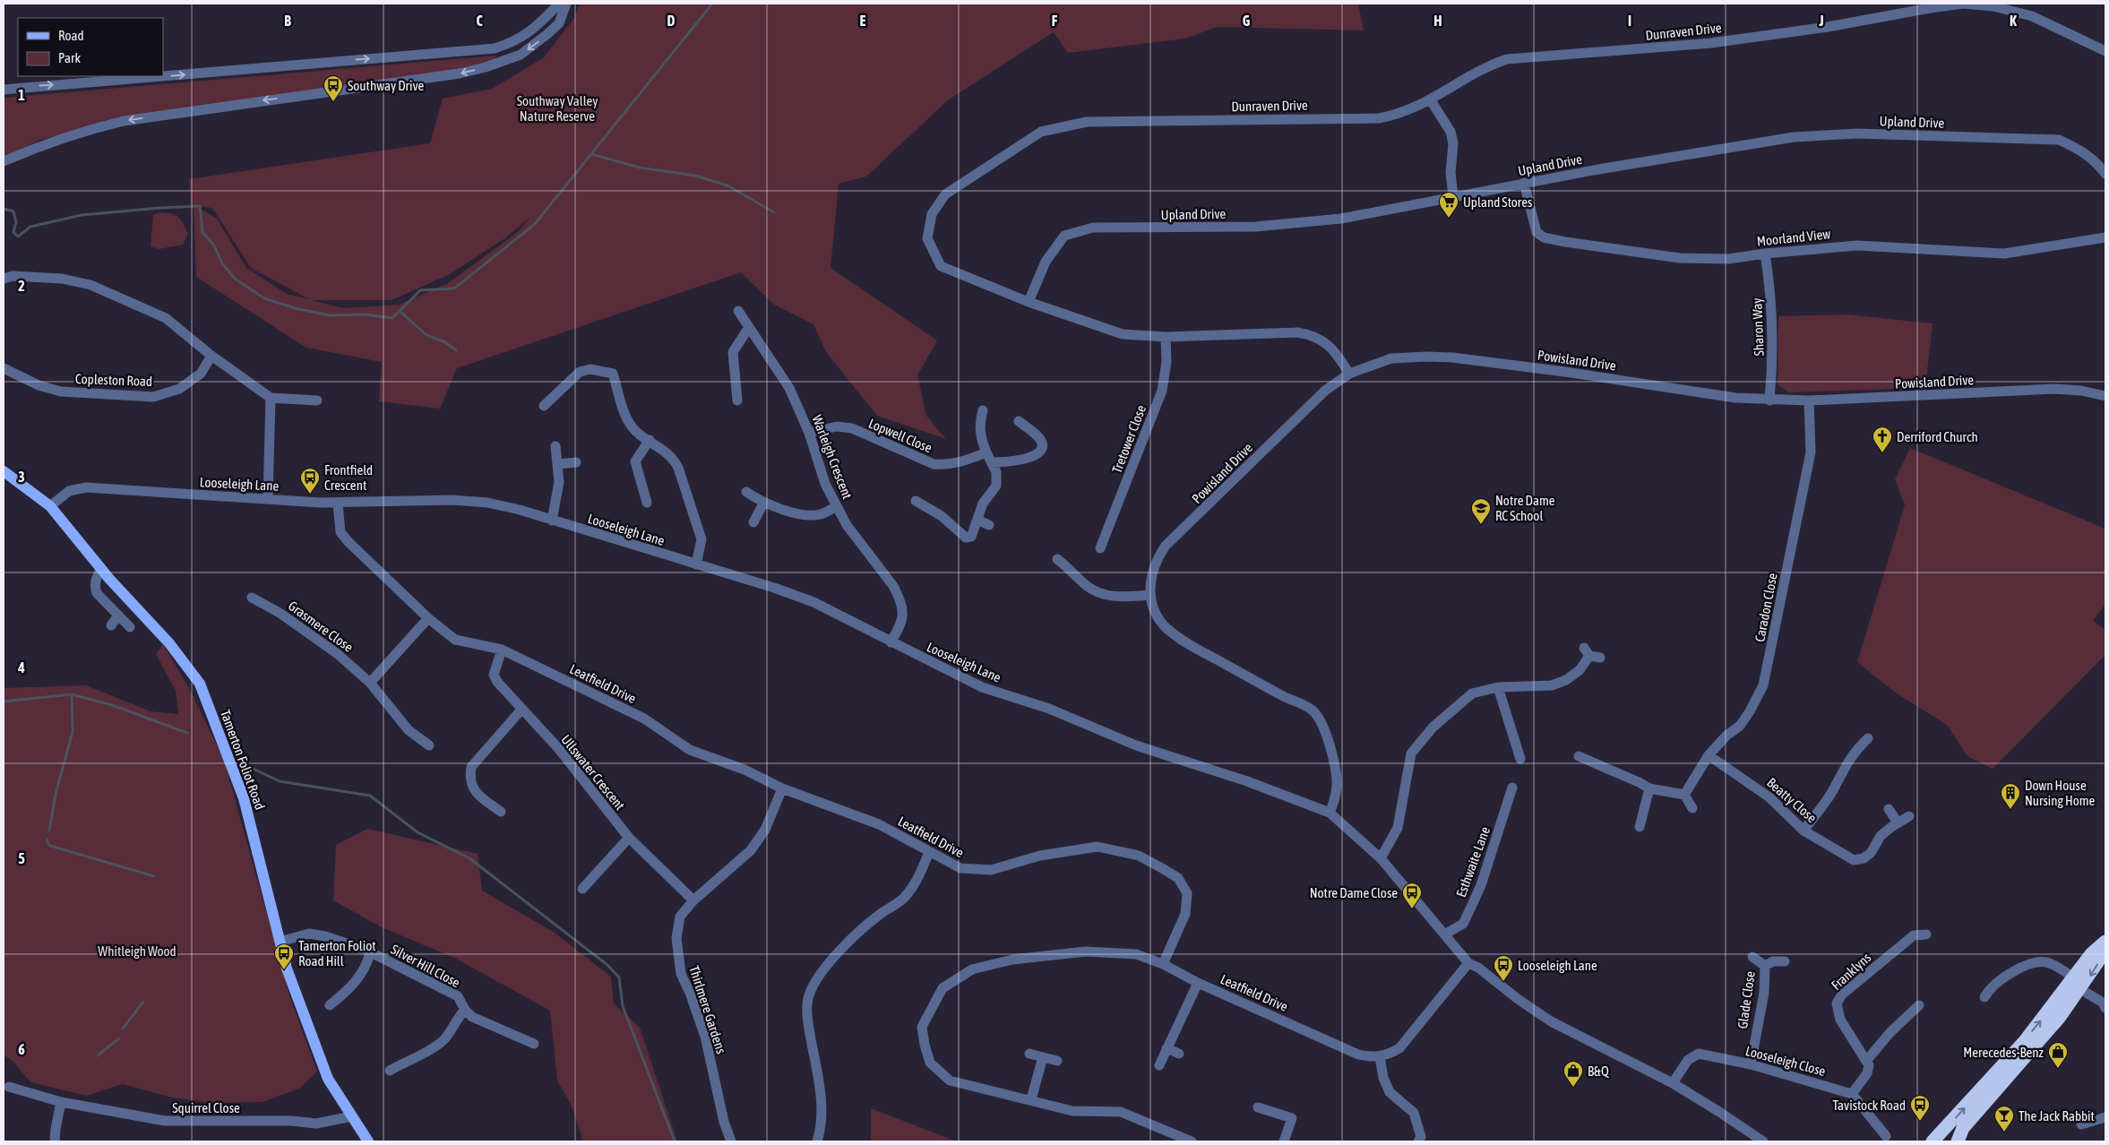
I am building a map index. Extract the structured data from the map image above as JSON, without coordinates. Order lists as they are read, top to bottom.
{
  "streets": {
    "main road": ["Tamerton Foliot Road"],
    "street": [
      "Dunraven Drive",
      "Upland Drive",
      "Moorland View",
      "Sharon Way",
      "Powisland Drive",
      "Copleston Road",
      "Lopwell Close",
      "Tretower Close",
      "Warleigh Crescent",
      "Looseleigh Lane",
      "Caradon Close",
      "Grasmere Close",
      "Leatfield Drive",
      "Ullswater Crescent",
      "Beatty Close",
      "Esthwaite Lane",
      "Silver Hill Close",
      "Franklyns",
      "Glade Close",
      "Thirlmere Gardens",
      "Looseleigh Close",
      "Squirrel Close"
    ]
  },
  "crossings": [
    ["Dunraven Drive", "Upland Drive"],
    ["Dunraven Drive", "Powisland Drive"],
    ["Dunraven Drive", "Tretower Close"],
    ["Upland Drive", "Moorland View"],
    ["Moorland View", "Sharon Way"],
    ["Sharon Way", "Powisland Drive"],
    ["Powisland Drive", "Looseleigh Lane"],
    ["Powisland Drive", "Caradon Close"],
    ["Lopwell Close", "Warleigh Crescent"],
    ["Warleigh Crescent", "Looseleigh Lane"],
    ["Looseleigh Lane", "Leatfield Drive"],
    ["Looseleigh Lane", "Tamerton Foliot Road"],
    ["Looseleigh Lane", "Esthwaite Lane"],
    ["Looseleigh Lane", "Looseleigh Close"],
    ["Caradon Close", "Beatty Close"],
    ["Leatfield Drive", "Ullswater Crescent"],
    ["Leatfield Drive", "Thirlmere Gardens"],
    ["Tamerton Foliot Road", "Silver Hill Close"],
    ["Tamerton Foliot Road", "Squirrel Close"],
    ["Ullswater Crescent", "Thirlmere Gardens"],
    ["Glade Close", "Looseleigh Close"]
  ],
  "parks": ["Southway Valley Nature Reserve", "Whitleigh Wood"],
  "places": {
    "bus stop": [
      "Southway Drive",
      "Frontfield Crescent",
      "Notre Dame Close",
      "Tamerton Foliot Road Hill",
      "Looseleigh Lane",
      "Tavistock Road"
    ],
    "supermarket": ["Upland Stores"],
    "church": ["Derriford Church"],
    "school or university": ["Notre Dame RC School"],
    "building": ["Down House Nursing Home"],
    "shop": ["Merecedes-Benz", "B&Q"],
    "bar": ["The Jack Rabbit"]
  },
  "legend": ["Road", "Park"],
  "grid": {
    "columns": [
      "B",
      "C",
      "D",
      "E",
      "F",
      "G",
      "H",
      "I",
      "J",
      "K"
    ],
    "rows": [
      "1",
      "2",
      "3",
      "4",
      "5",
      "6"
    ]
  }
}
